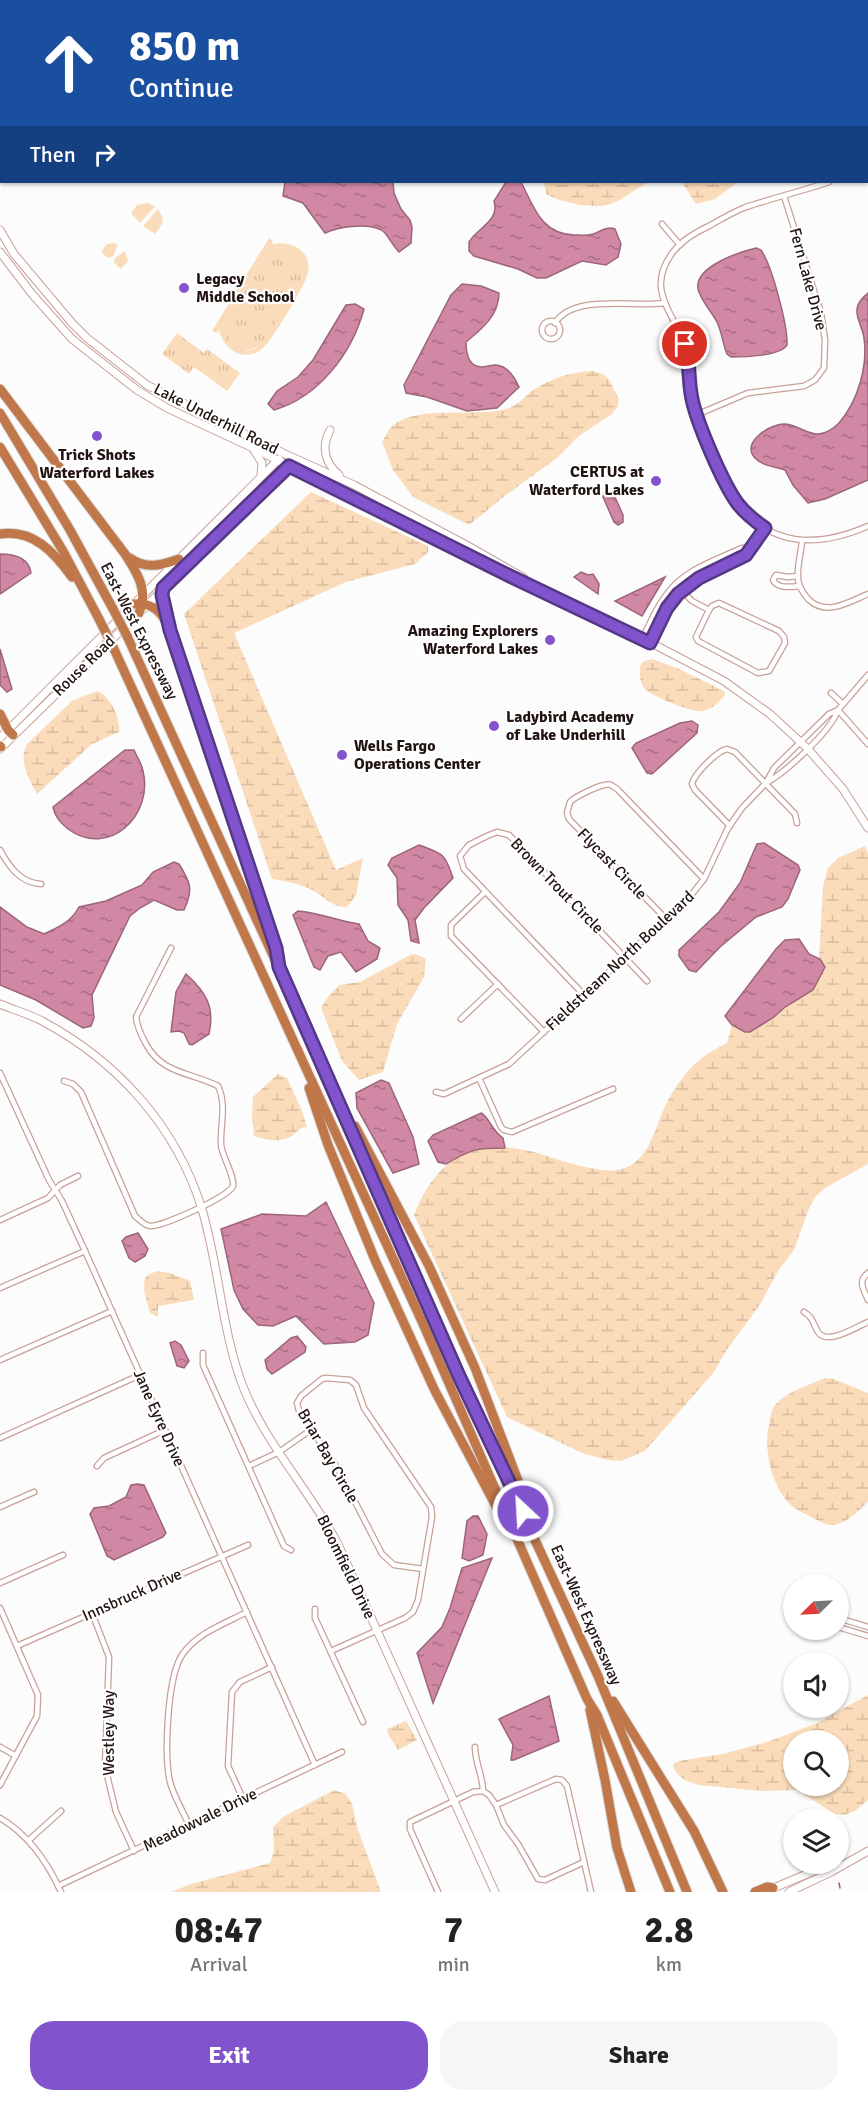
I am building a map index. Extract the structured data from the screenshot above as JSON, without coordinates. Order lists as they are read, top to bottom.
{
  "streets": {
    "highway": ["East-West Expressway"],
    "street": [
      "Fern Lake Drive",
      "Lake Underhill Road",
      "Rouse Road",
      "Flycast Circle",
      "Brown Trout Circle",
      "Fieldstream North Boulevard",
      "Jane Eyre Drive",
      "Briar Bay Circle",
      "Bloomfield Drive",
      "Innsbruck Drive",
      "Westley Way",
      "Meadowvale Drive"
    ]
  },
  "crossings": [
    ["Lake Underhill Road", "Rouse Road"],
    ["Lake Underhill Road", "Fieldstream North Boulevard"],
    ["Flycast Circle", "Fieldstream North Boulevard"],
    ["Brown Trout Circle", "Fieldstream North Boulevard"],
    ["Jane Eyre Drive", "Innsbruck Drive"],
    ["Jane Eyre Drive", "Meadowvale Drive"],
    ["Briar Bay Circle", "Bloomfield Drive"],
    ["Innsbruck Drive", "Westley Way"],
    ["Westley Way", "Meadowvale Drive"]
  ],
  "places": [
    "Legacy Middle School",
    "Trick Shots Waterford Lakes",
    "CERTUS at Waterford Lakes",
    "Amazing Explorers Waterford Lakes",
    "Ladybird Academy of Lake Underhill",
    "Wells Fargo Operations Center"
  ],
  "north": "bottom left",
  "page": {
    "turn": ["850 m", "Continue"],
    "then": "Then",
    "eta": [
      "08:47",
      "Arrival",
      "7",
      "min",
      "2.8",
      "km"
    ],
    "buttons": ["Exit", "Share"]
  }
}
